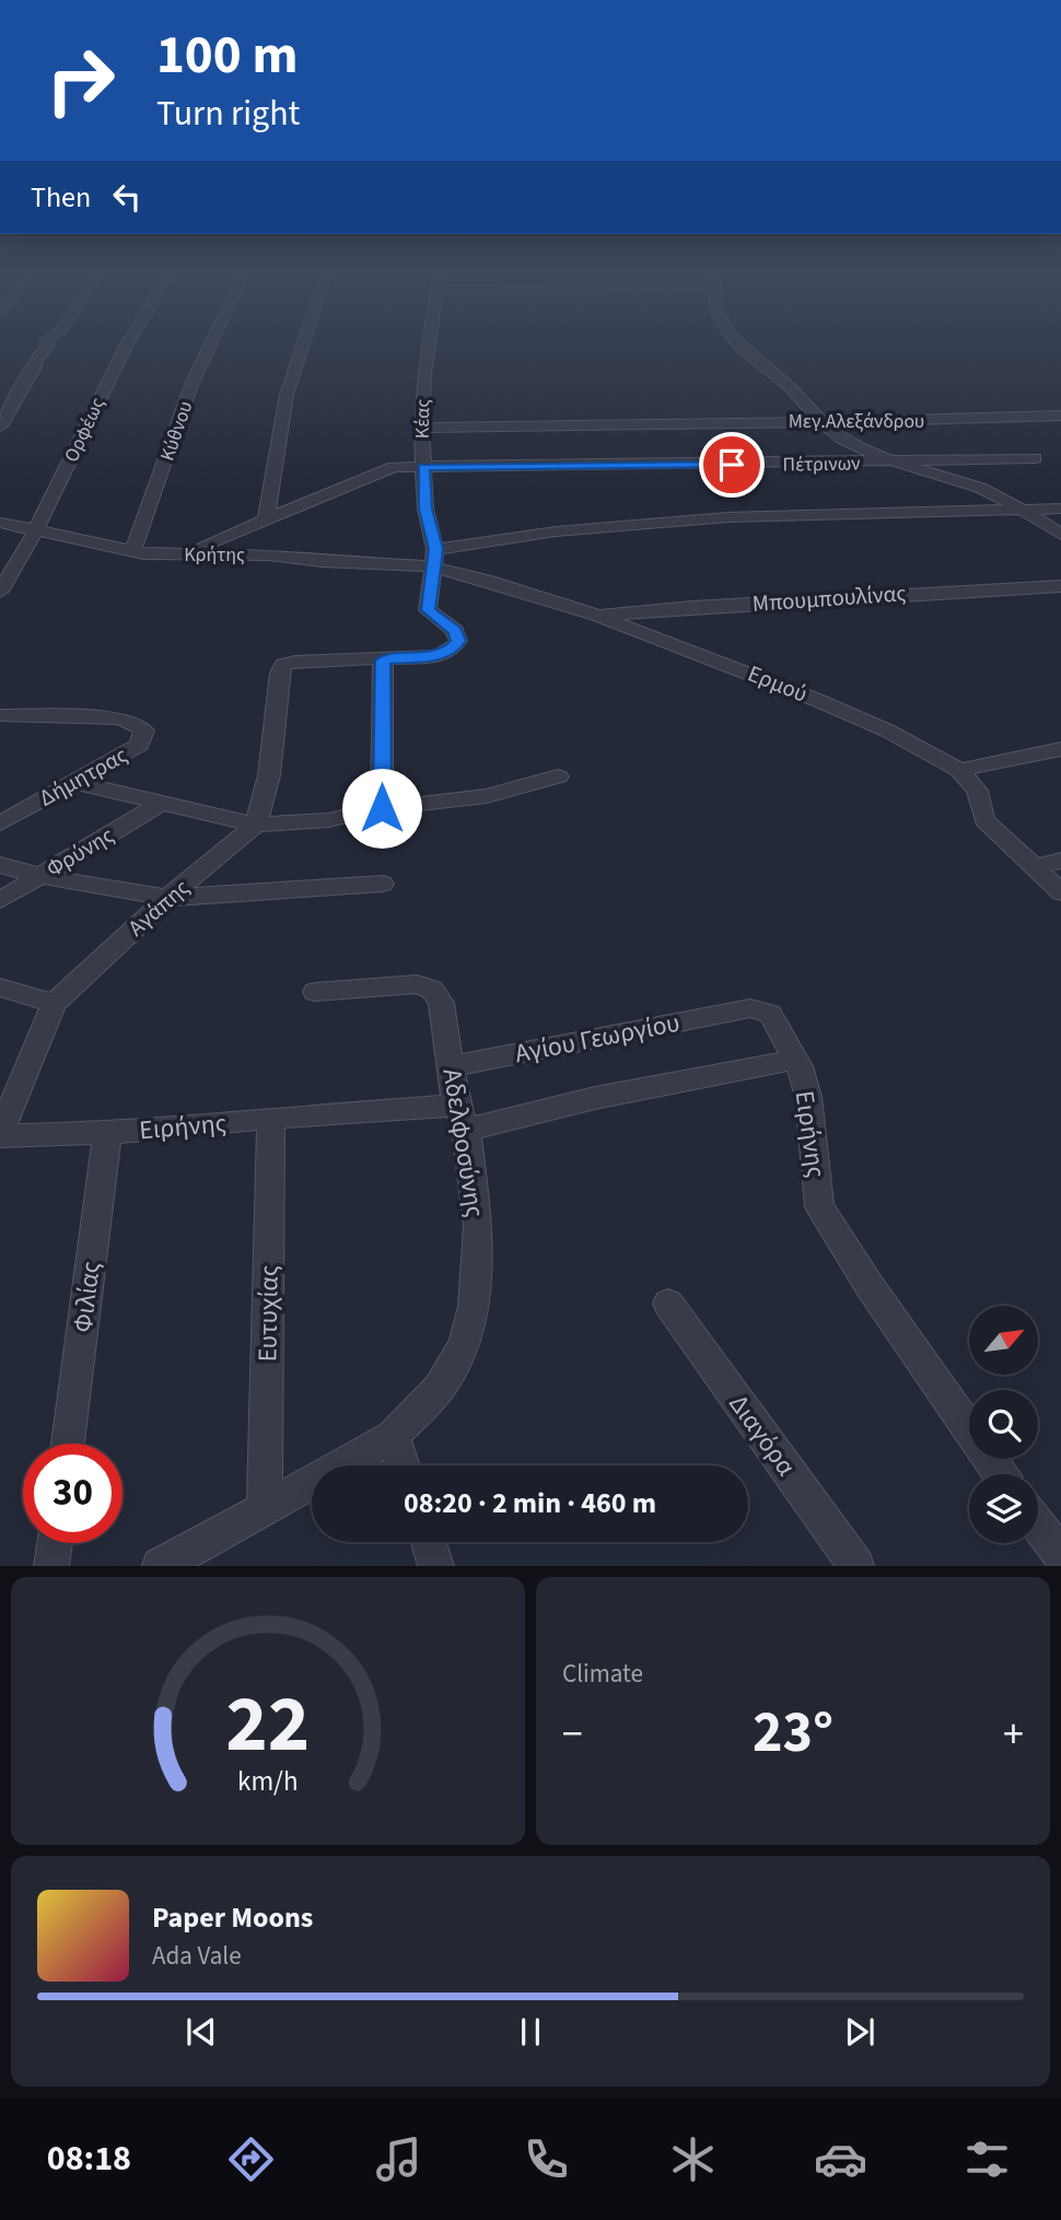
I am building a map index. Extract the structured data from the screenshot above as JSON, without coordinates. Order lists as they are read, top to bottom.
{
  "streets": {
    "street": [
      "Κέας",
      "Μεγ.Αλεξάνδρου",
      "Ορφέως",
      "Κύθνου",
      "Πέτρινων",
      "Κρήτης",
      "Μπουμπουλίνας",
      "Ερμού",
      "Δήμητρας",
      "Φρύνης",
      "Αγάπης",
      "Αγίου Γεωργίου",
      "Ειρήνης",
      "Αδελφοσύνης",
      "Φιλίας",
      "Ευτυχίας",
      "Διαγόρα"
    ]
  },
  "crossings": [
    ["Κέας", "Μεγ.Αλεξάνδρου"],
    ["Κέας", "Πέτρινων"],
    ["Κέας", "Κρήτης"],
    ["Κέας", "Ερμού"],
    ["Ορφέως", "Κρήτης"],
    ["Κύθνου", "Κρήτης"],
    ["Πέτρινων", "Κρήτης"],
    ["Κρήτης", "Ερμού"],
    ["Μπουμπουλίνας", "Ερμού"],
    ["Αγάπης", "Ειρήνης"],
    ["Αγίου Γεωργίου", "Ειρήνης"],
    ["Αγίου Γεωργίου", "Αδελφοσύνης"],
    ["Ειρήνης", "Αδελφοσύνης"],
    ["Ειρήνης", "Φιλίας"],
    ["Ειρήνης", "Ευτυχίας"]
  ],
  "north": "top right",
  "page": {
    "turn": ["100 m", "Turn right"],
    "then": "Then",
    "limit": "30",
    "trip": "08:20 · 2 min · 460 m",
    "tile": "Climate",
    "heat": ["−", "23°", "+"],
    "song": ["Paper Moons", "Ada Vale"],
    "tabs": "08:18",
    "gauge": ["22", "km/h"]
  }
}
